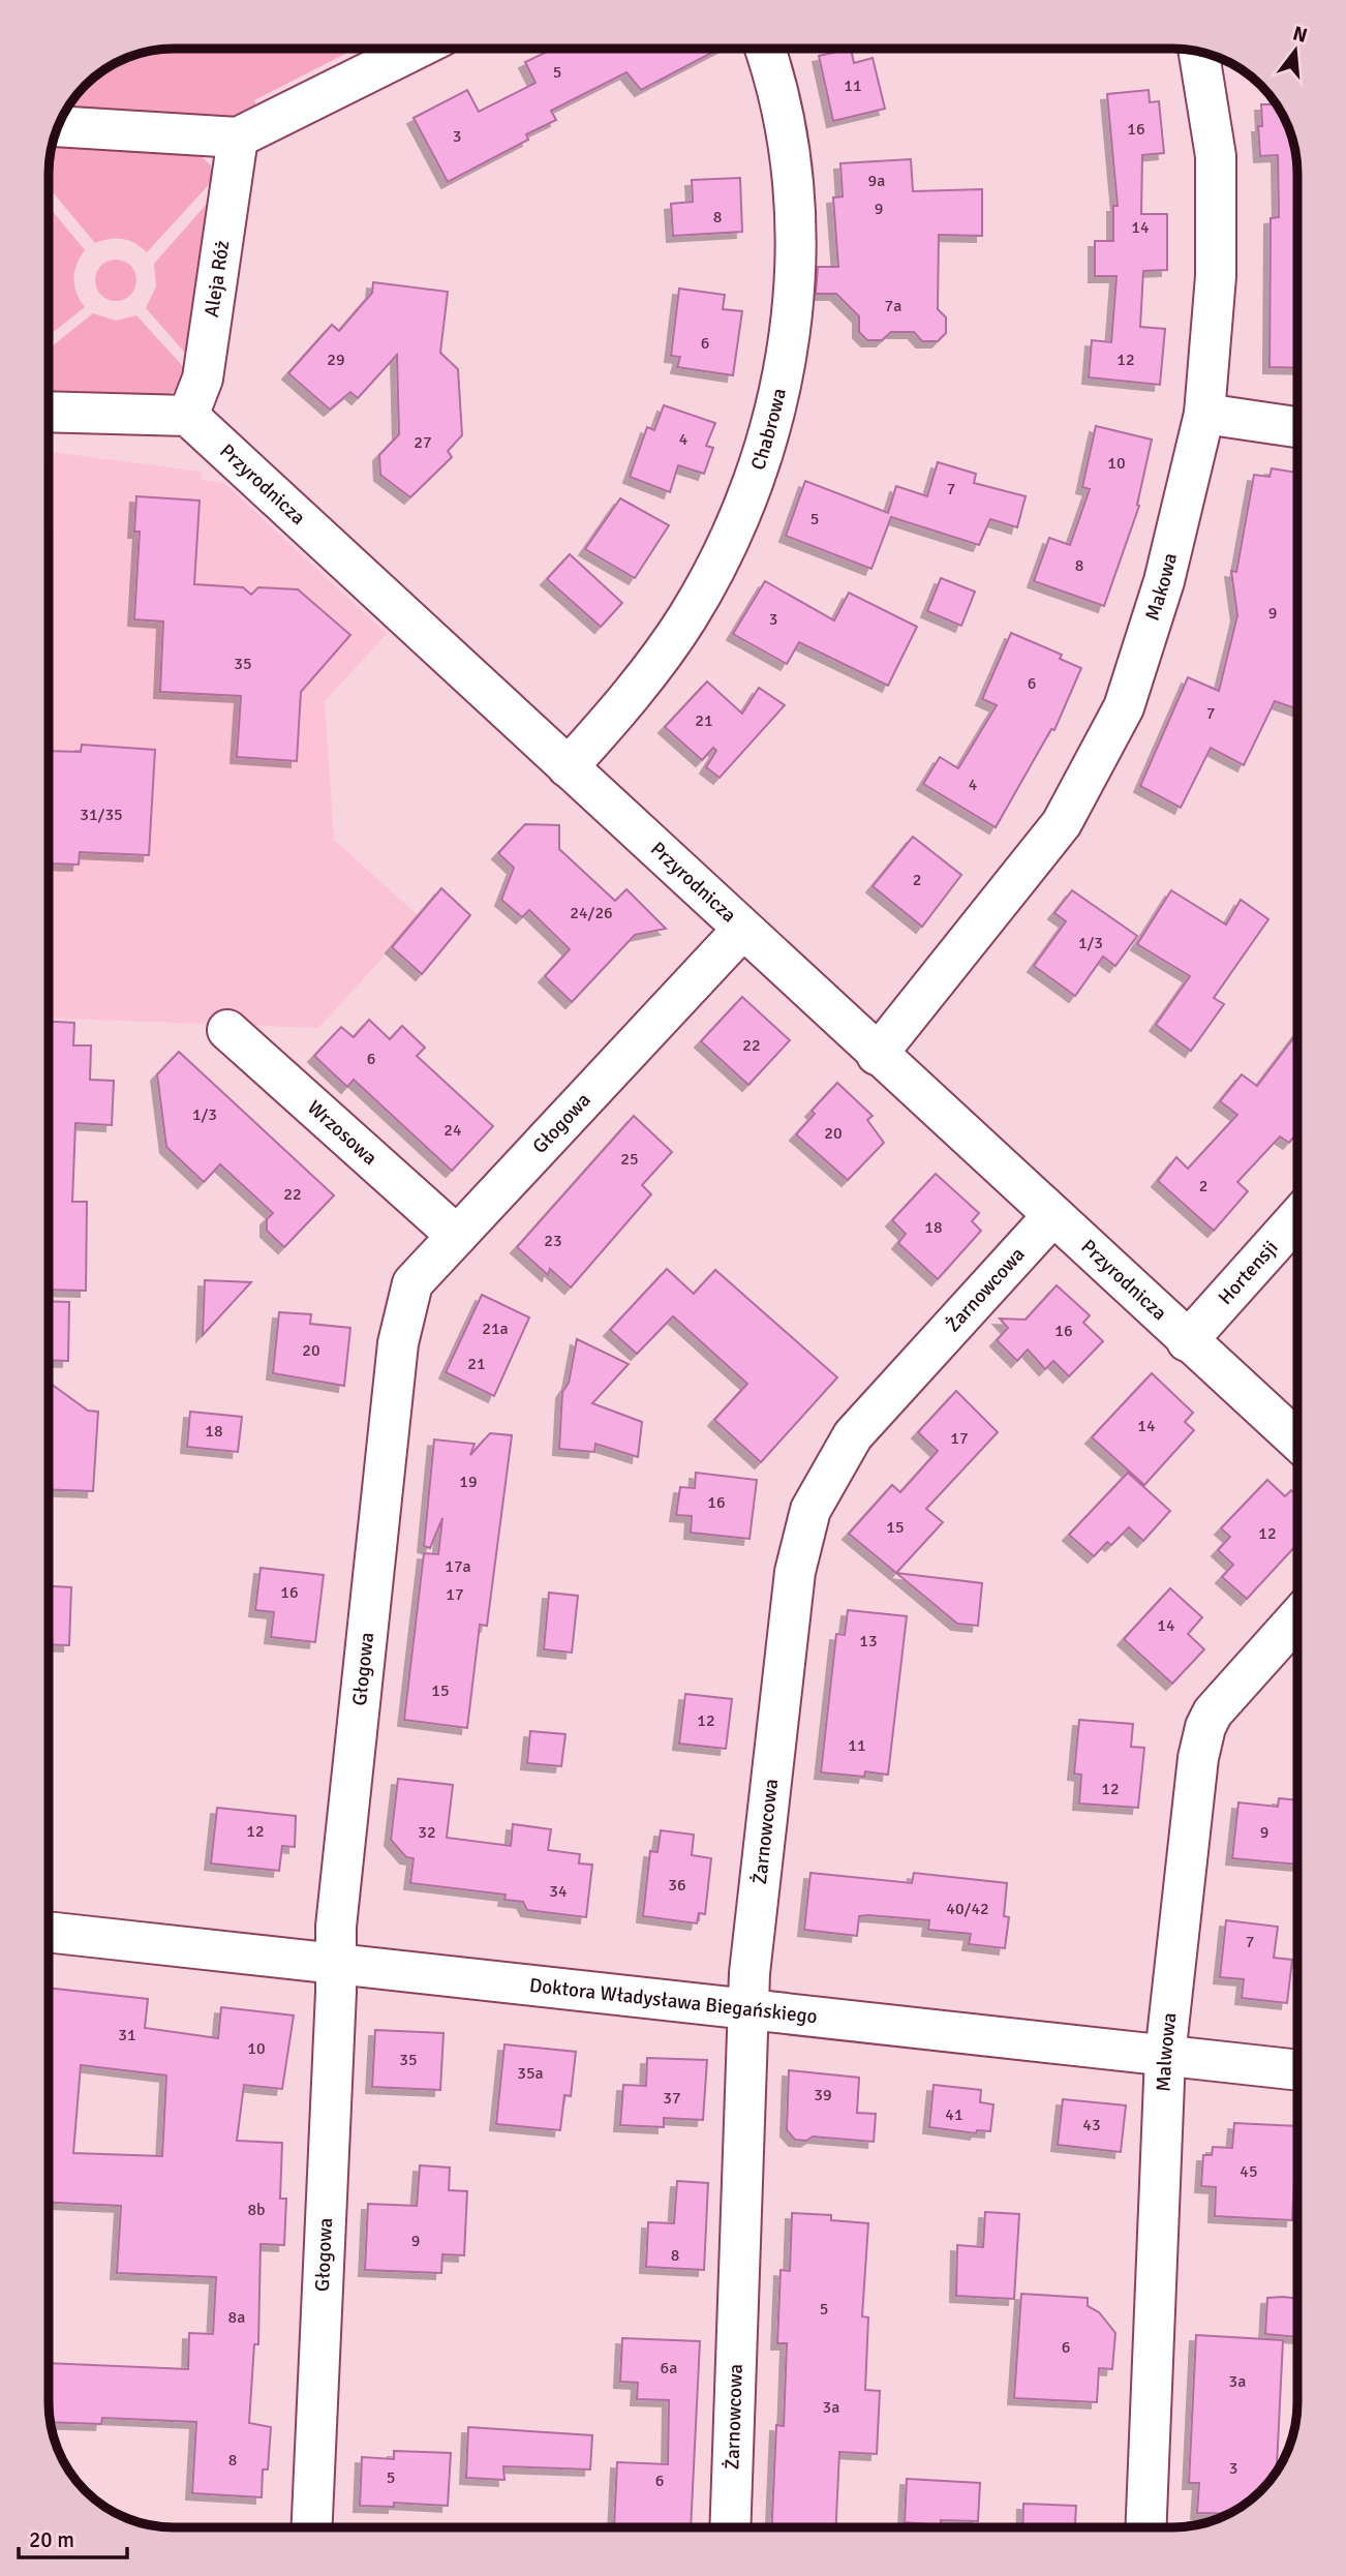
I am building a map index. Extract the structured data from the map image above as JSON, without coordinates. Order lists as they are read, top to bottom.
{
  "streets": {
    "street": [
      "Aleja Róż",
      "Chabrowa",
      "Przyrodnicza",
      "Makowa",
      "Głogowa",
      "Wrzosowa",
      "Hortensji",
      "Żarnowcowa",
      "Doktora Władysława Biegańskiego",
      "Malwowa"
    ]
  },
  "crossings": [
    ["Aleja Róż", "Przyrodnicza"],
    ["Chabrowa", "Przyrodnicza"],
    ["Przyrodnicza", "Makowa"],
    ["Przyrodnicza", "Głogowa"],
    ["Przyrodnicza", "Hortensji"],
    ["Przyrodnicza", "Żarnowcowa"],
    ["Głogowa", "Wrzosowa"],
    ["Głogowa", "Doktora Władysława Biegańskiego"],
    ["Żarnowcowa", "Doktora Władysława Biegańskiego"],
    ["Doktora Władysława Biegańskiego", "Malwowa"]
  ],
  "house_numbers": [
    "5",
    "11",
    "16",
    "3",
    "9a",
    "9",
    "8",
    "14",
    "7a",
    "6",
    "29",
    "12",
    "4",
    "27",
    "10",
    "7",
    "5",
    "8",
    "9",
    "3",
    "35",
    "6",
    "7",
    "21",
    "4",
    "31/35",
    "2",
    "24/26",
    "1/3",
    "22",
    "6",
    "1/3",
    "24",
    "20",
    "25",
    "2",
    "22",
    "18",
    "23",
    "21a",
    "16",
    "20",
    "21",
    "14",
    "18",
    "17",
    "19",
    "16",
    "15",
    "12",
    "17a",
    "16",
    "17",
    "14",
    "13",
    "15",
    "12",
    "11",
    "12",
    "12",
    "32",
    "9",
    "36",
    "34",
    "40/42",
    "7",
    "31",
    "10",
    "35",
    "35a",
    "39",
    "37",
    "41",
    "43",
    "45",
    "8b",
    "9",
    "8",
    "5",
    "8a",
    "6",
    "6a",
    "3a",
    "3a",
    "8",
    "3",
    "5",
    "6"
  ],
  "scale_bar": "20 m",
  "north": "top"
}
